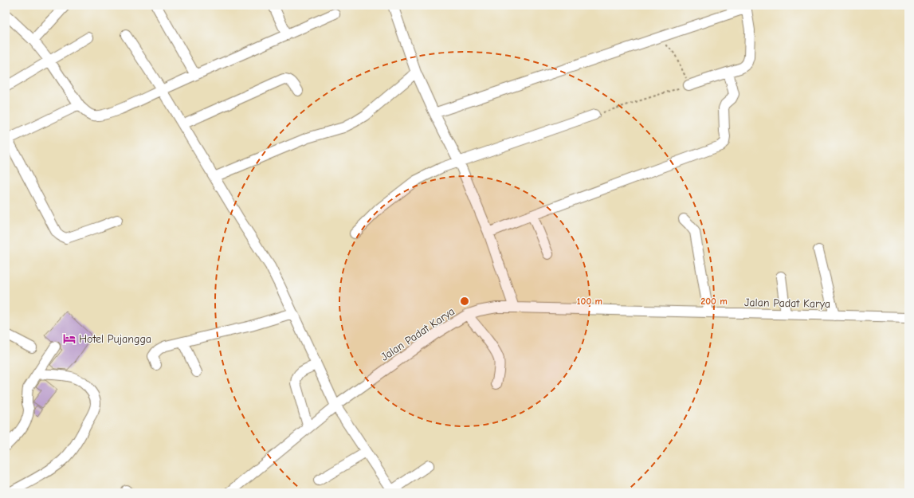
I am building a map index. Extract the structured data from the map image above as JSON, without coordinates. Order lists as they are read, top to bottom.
{
  "streets": {
    "street": ["Jalan Padat Karya"]
  },
  "places": {
    "hotel": ["Hotel Pujangga"]
  },
  "rings": ["100 m", "200 m"]
}
